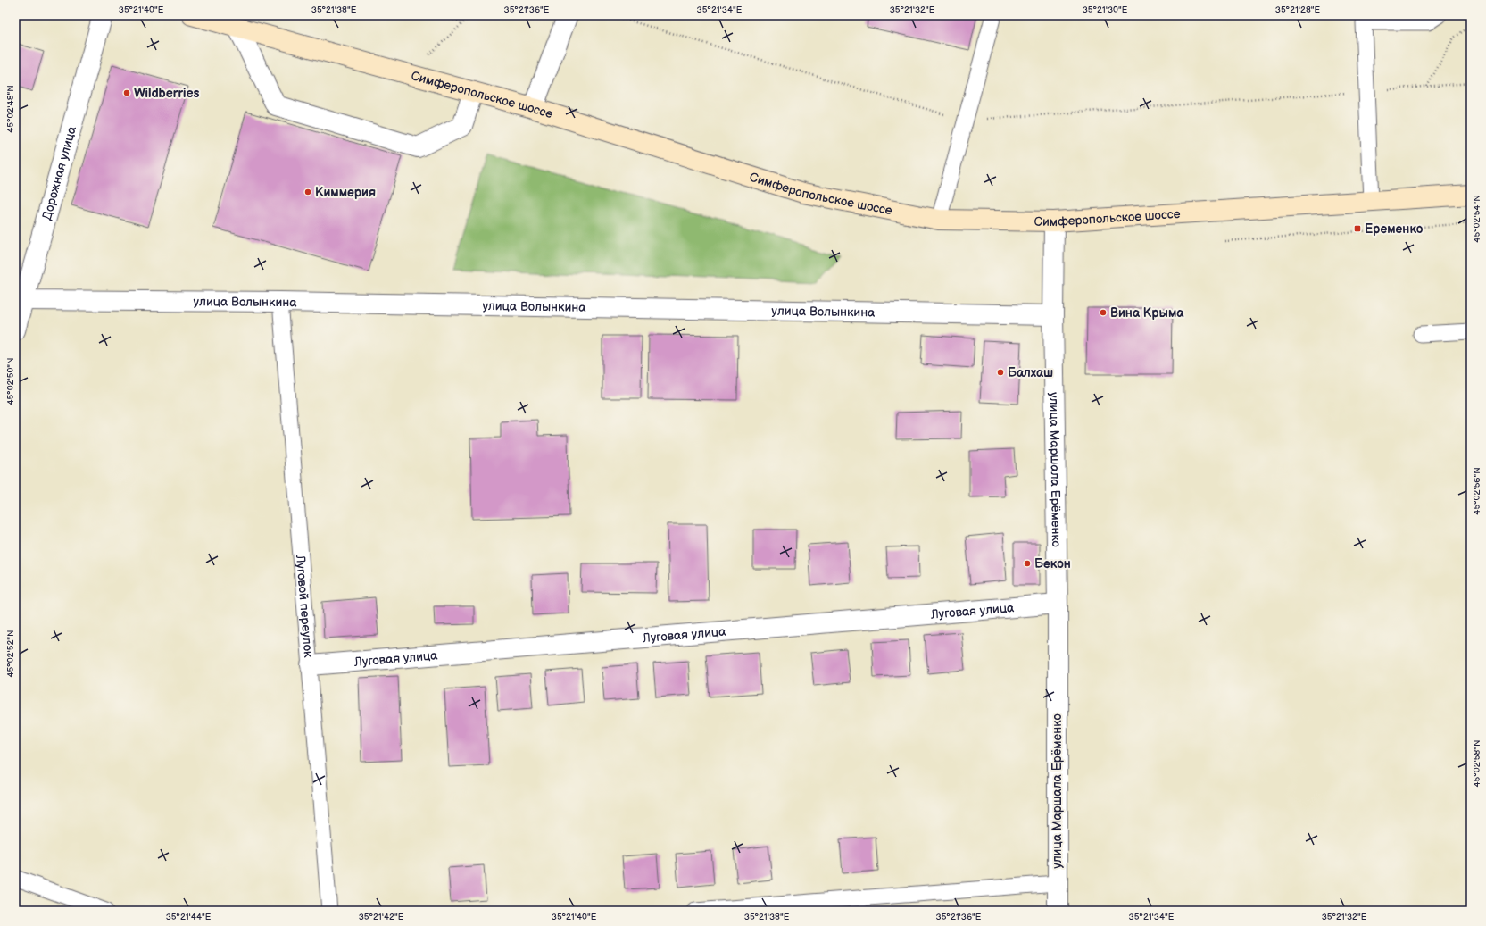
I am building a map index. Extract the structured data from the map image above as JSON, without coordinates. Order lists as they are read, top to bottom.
{
  "streets": {
    "main road": ["Симферопольское шоссе"],
    "street": [
      "Дорожная улица",
      "улица Волынкина",
      "улица Маршала Ерёменко",
      "Луговая улица"
    ],
    "lane": ["Луговой переулок"]
  },
  "crossings": [
    ["Симферопольское шоссе", "улица Маршала Ерёменко"],
    ["Дорожная улица", "улица Волынкина"],
    ["улица Волынкина", "улица Маршала Ерёменко"],
    ["улица Волынкина", "Луговой переулок"],
    ["улица Маршала Ерёменко", "Луговая улица"],
    ["Луговой переулок", "Луговая улица"]
  ],
  "places": {
    "other": [
      "Wildberries",
      "Киммерия",
      "Вина Крыма",
      "Балхаш",
      "Бекон"
    ],
    "transit": ["Еременко"]
  },
  "coordinates": [
    "35°21'40\"E",
    "35°21'38\"E",
    "35°21'36\"E",
    "35°21'34\"E",
    "35°21'32\"E",
    "35°21'30\"E",
    "35°21'28\"E",
    "45°02'48\"N",
    "45°02'54\"N",
    "45°02'50\"N",
    "45°02'56\"N",
    "45°02'52\"N",
    "45°02'58\"N",
    "35°21'44\"E",
    "35°21'42\"E"
  ]
}
